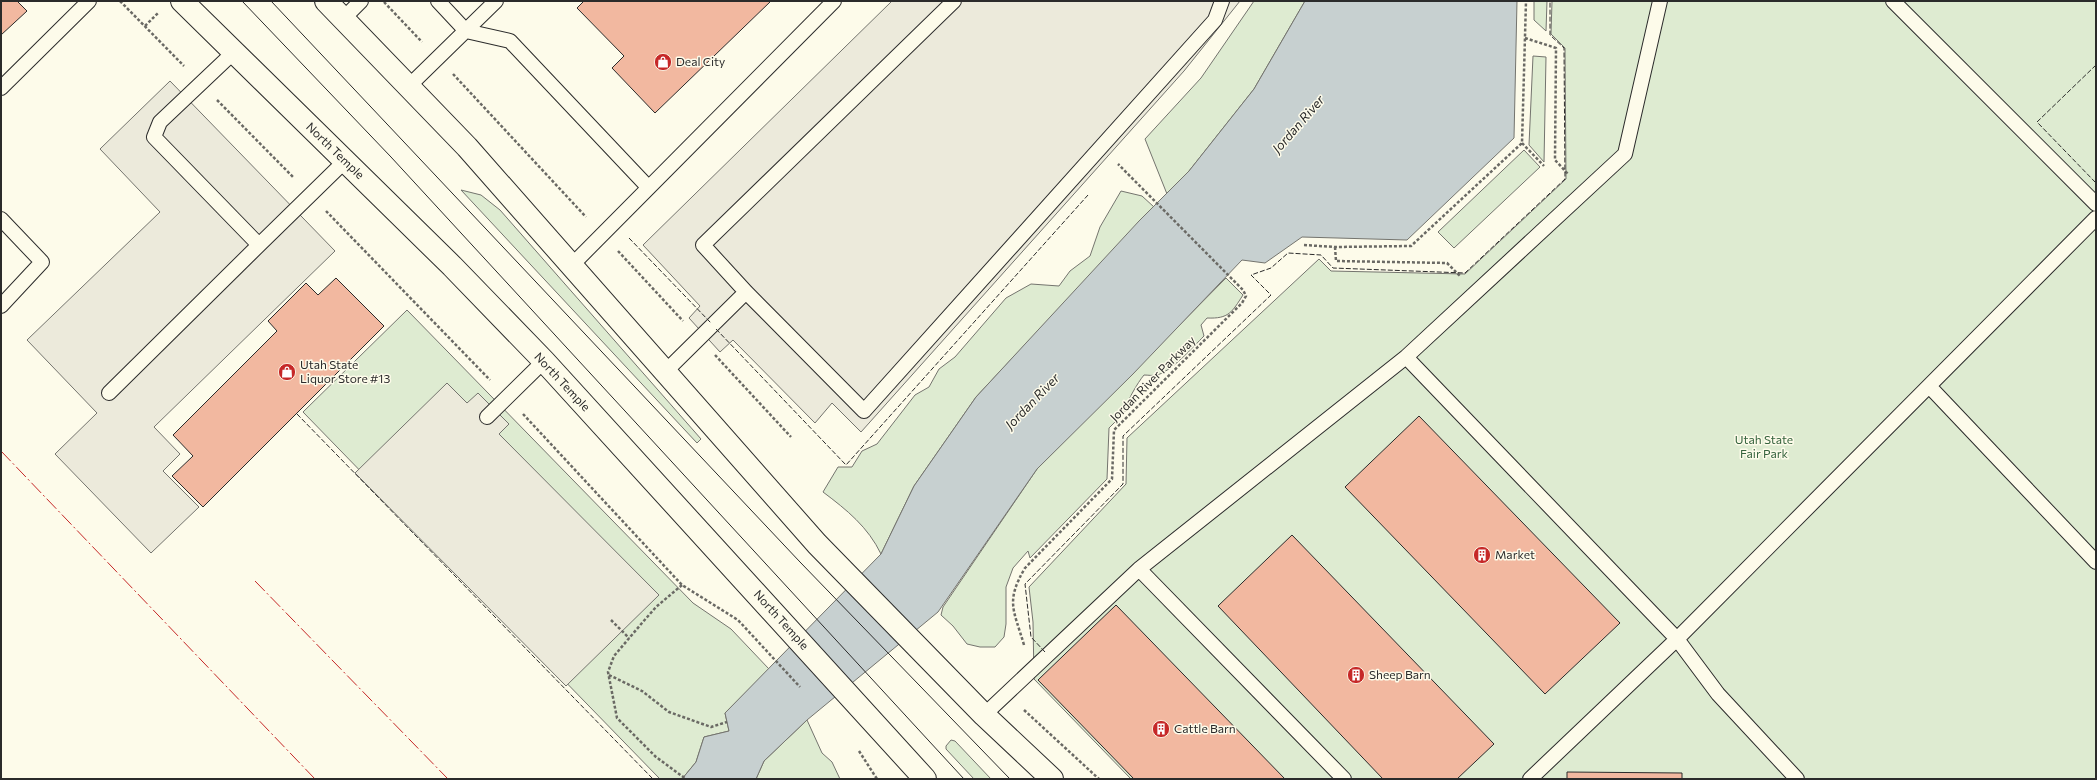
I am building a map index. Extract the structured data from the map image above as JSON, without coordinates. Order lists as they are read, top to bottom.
{
  "streets": {
    "main road": ["North Temple"],
    "path": ["Jordan River Parkway"]
  },
  "water": ["Jordan River"],
  "parks": ["Utah State Fair Park"],
  "places": {
    "shop": ["Deal City", "Utah State Liquor Store #13"],
    "building": ["Market", "Sheep Barn", "Cattle Barn"]
  }
}
